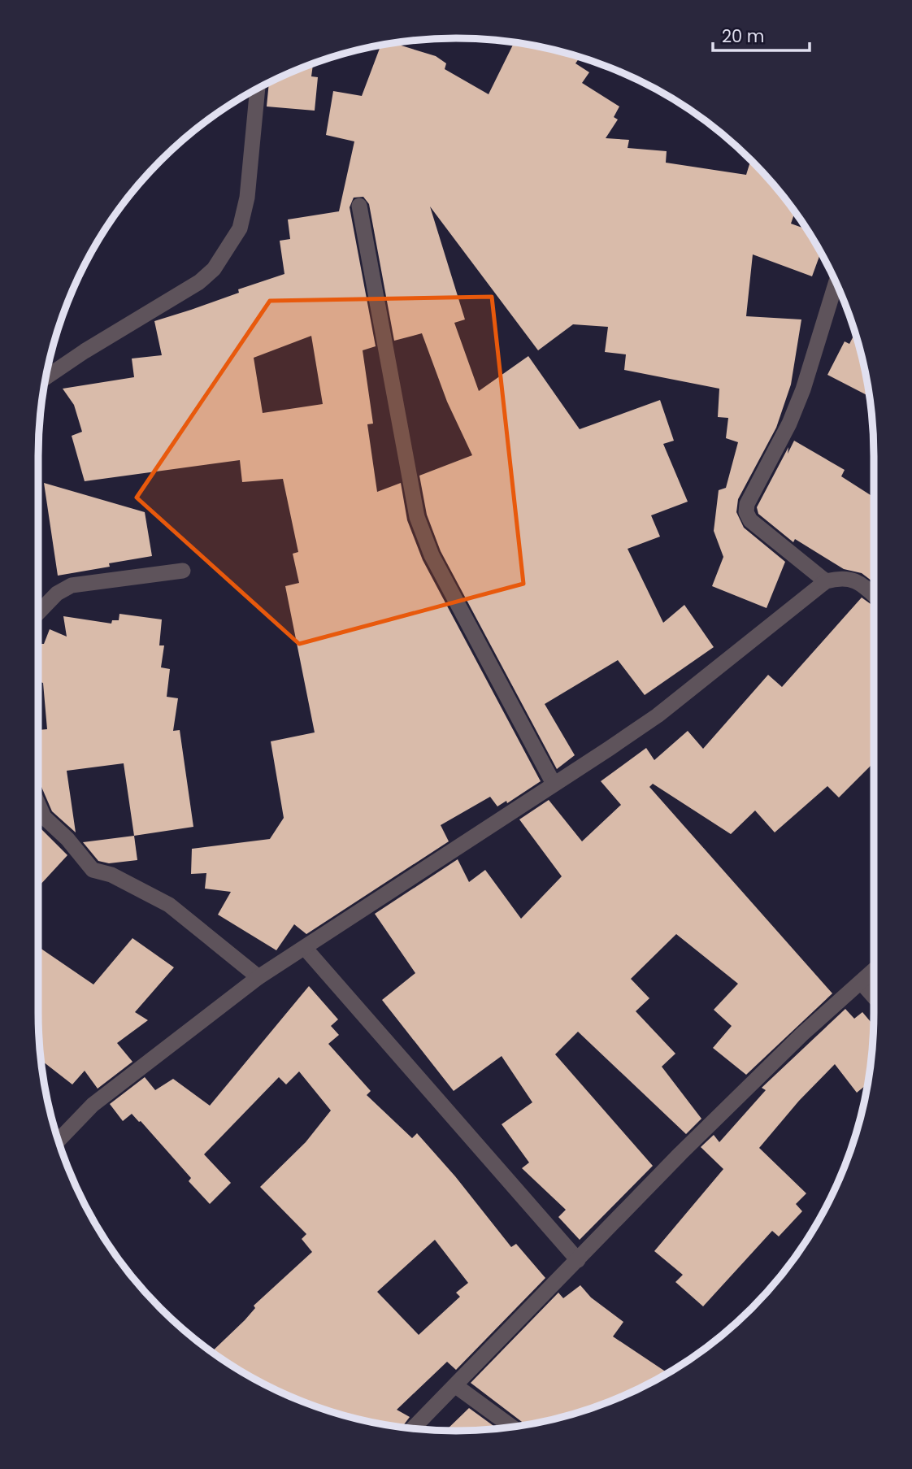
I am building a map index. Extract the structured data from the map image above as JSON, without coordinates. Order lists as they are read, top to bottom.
{
  "scale_bar": "20 m"
}
